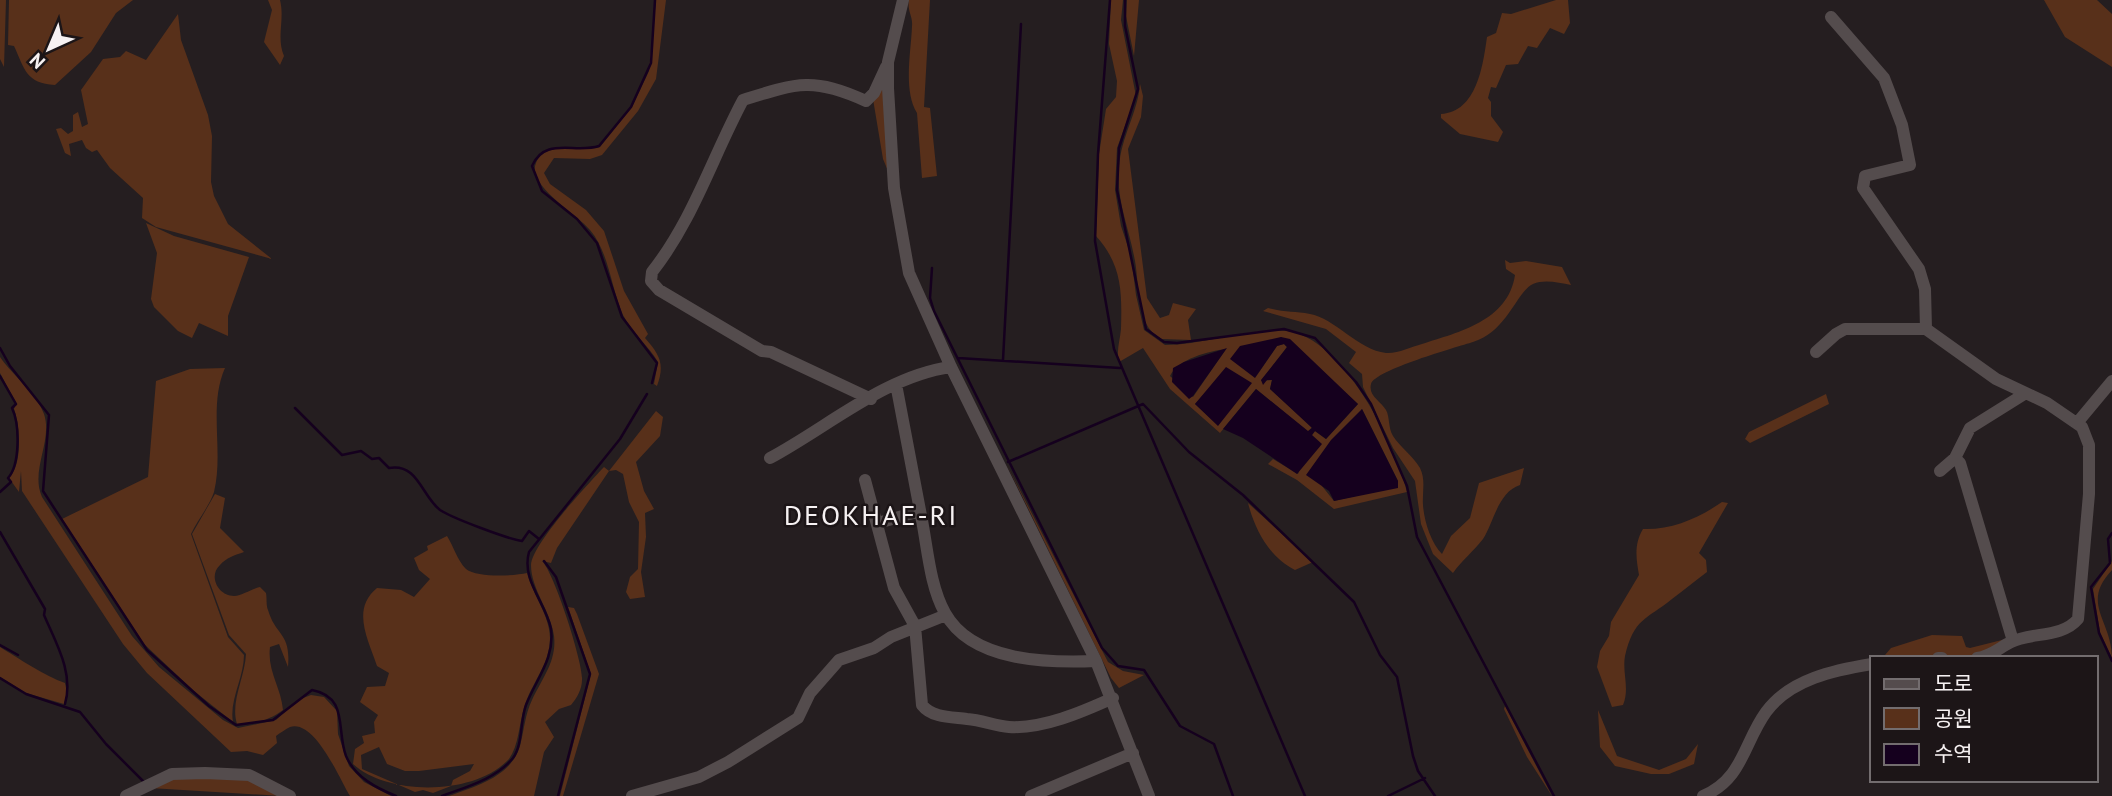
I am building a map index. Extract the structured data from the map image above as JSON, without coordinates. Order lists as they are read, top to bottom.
{
  "districts": ["DEOKHAE-RI"],
  "legend": ["도로", "공원", "수역"],
  "north": "bottom left"
}
